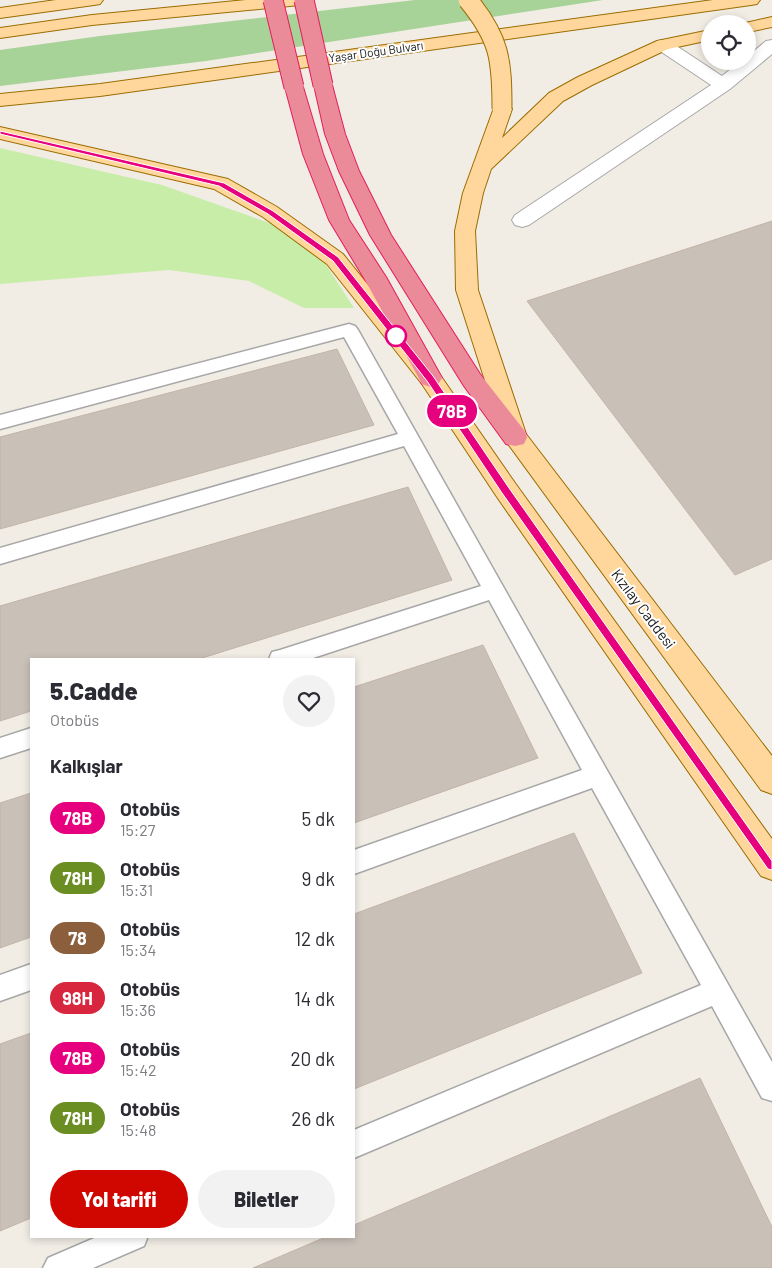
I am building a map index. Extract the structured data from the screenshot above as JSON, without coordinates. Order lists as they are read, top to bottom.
{
  "streets": {
    "main road": ["Yaşar Doğu Bulvarı", "Kızılay Caddesi"]
  },
  "lines": ["bus line 78B"],
  "page": {
    "on_map": "78B",
    "heading": [
      ["5.Cadde", "Otobüs"],
      "Kalkışlar"
    ],
    "list": [
      {
        "mark": "78B",
        "name": "Otobüs",
        "note": "15:27",
        "value": "5 dk"
      },
      {
        "mark": "78H",
        "name": "Otobüs",
        "note": "15:31",
        "value": "9 dk"
      },
      {
        "mark": "78",
        "name": "Otobüs",
        "note": "15:34",
        "value": "12 dk"
      },
      {
        "mark": "98H",
        "name": "Otobüs",
        "note": "15:36",
        "value": "14 dk"
      },
      {
        "mark": "78B",
        "name": "Otobüs",
        "note": "15:42",
        "value": "20 dk"
      },
      {
        "mark": "78H",
        "name": "Otobüs",
        "note": "15:48",
        "value": "26 dk"
      }
    ],
    "buttons": ["Yol tarifi", "Biletler"]
  }
}
